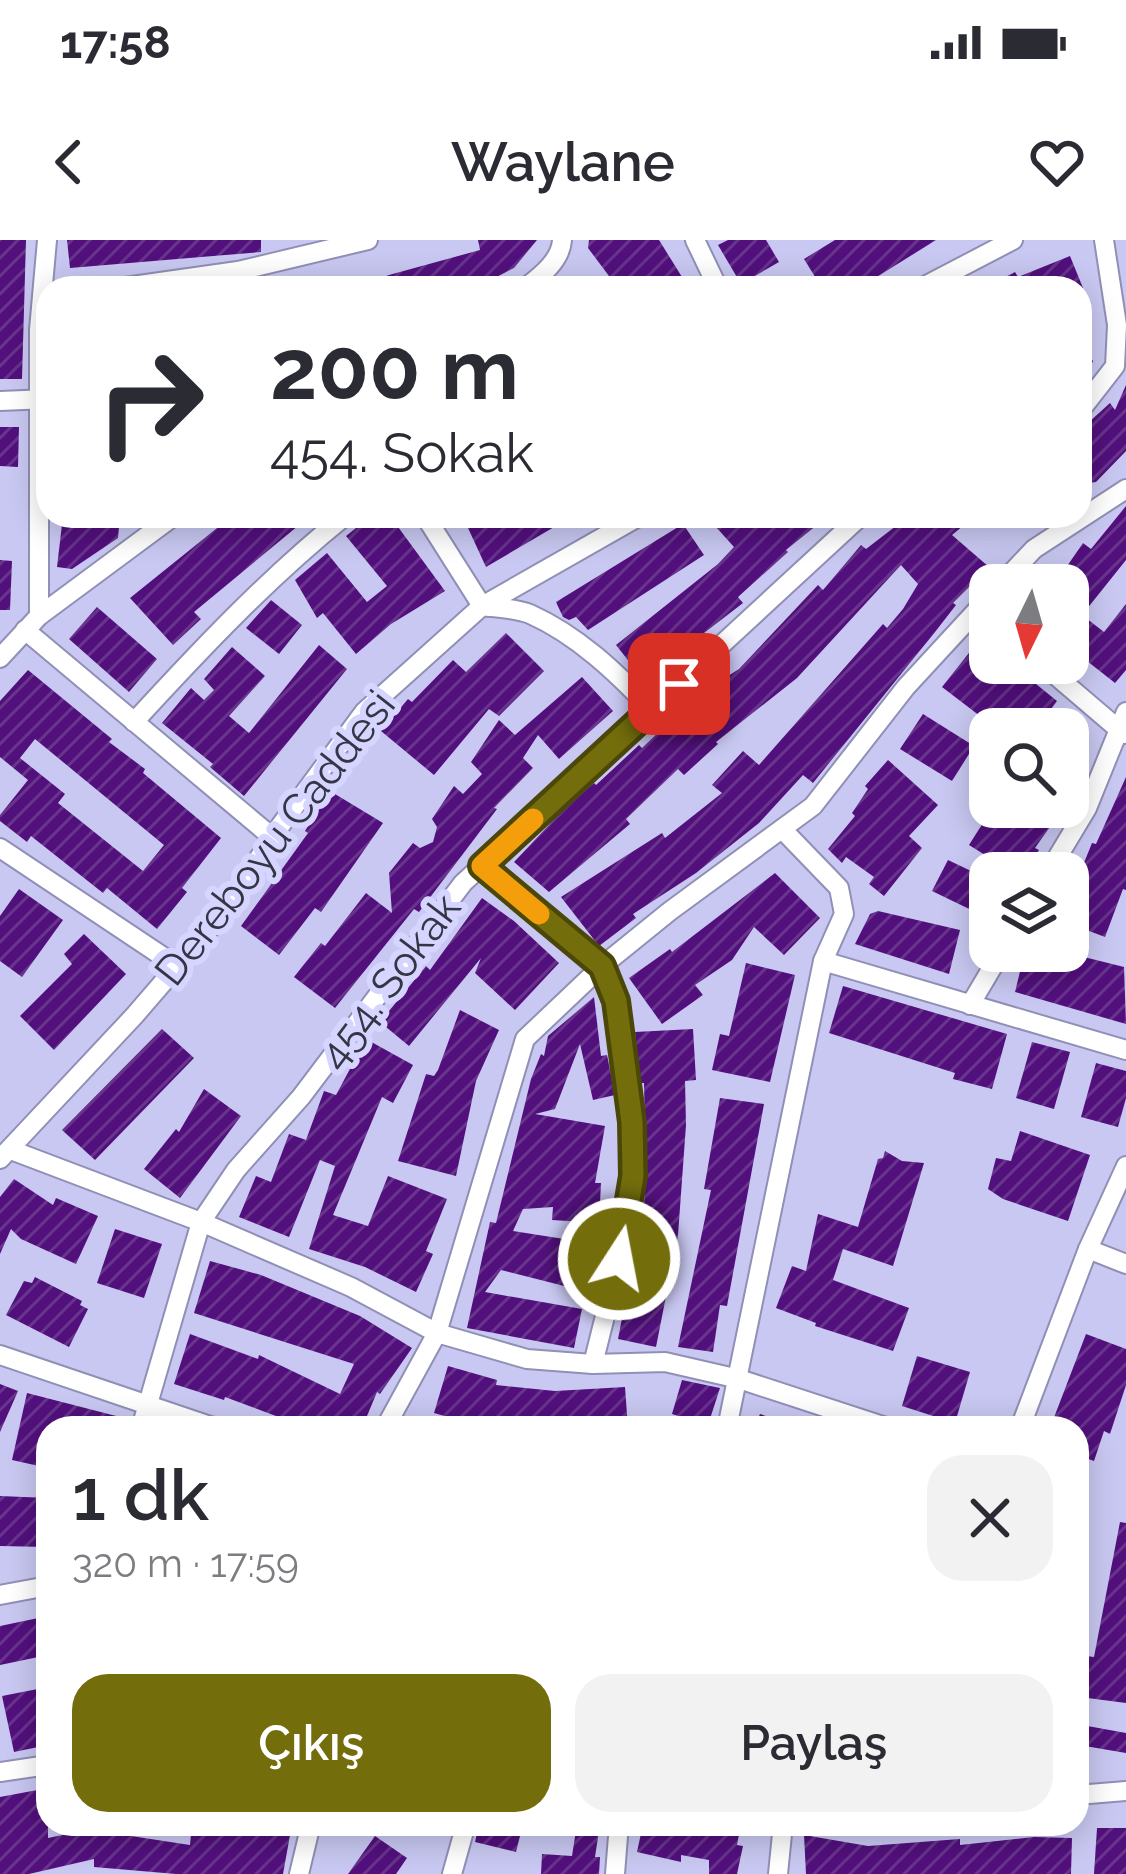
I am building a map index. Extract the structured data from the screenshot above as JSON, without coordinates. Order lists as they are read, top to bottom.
{
  "streets": {
    "street": ["Dereboyu Caddesi", "454. Sokak"]
  },
  "north": "bottom",
  "page": {
    "status": "17:58",
    "header": "Waylane",
    "turn": ["200 m", "454. Sokak"],
    "heading": ["1 dk", "320 m · 17:59"],
    "buttons": ["Çıkış", "Paylaş"]
  }
}
